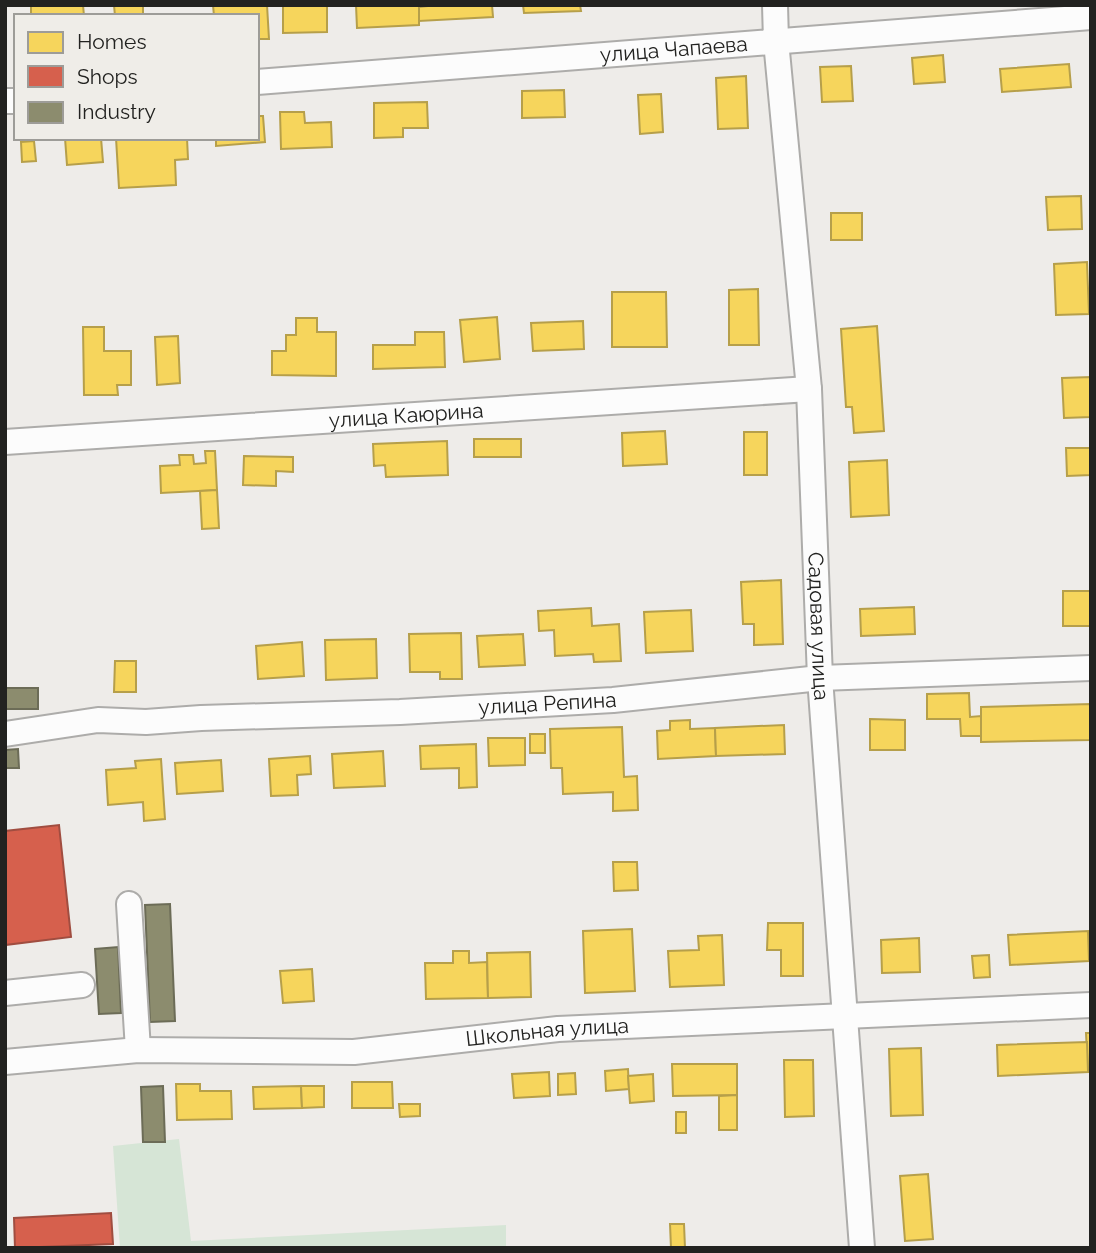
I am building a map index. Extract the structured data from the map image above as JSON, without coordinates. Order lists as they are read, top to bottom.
{
  "streets": {
    "street": [
      "улица Чапаева",
      "улица Каюрина",
      "Садовая улица",
      "улица Репина",
      "Школьная улица"
    ]
  },
  "crossings": [
    ["улица Чапаева", "Садовая улица"],
    ["улица Каюрина", "Садовая улица"],
    ["Садовая улица", "улица Репина"],
    ["Садовая улица", "Школьная улица"]
  ],
  "legend": ["Homes", "Shops", "Industry"]
}
